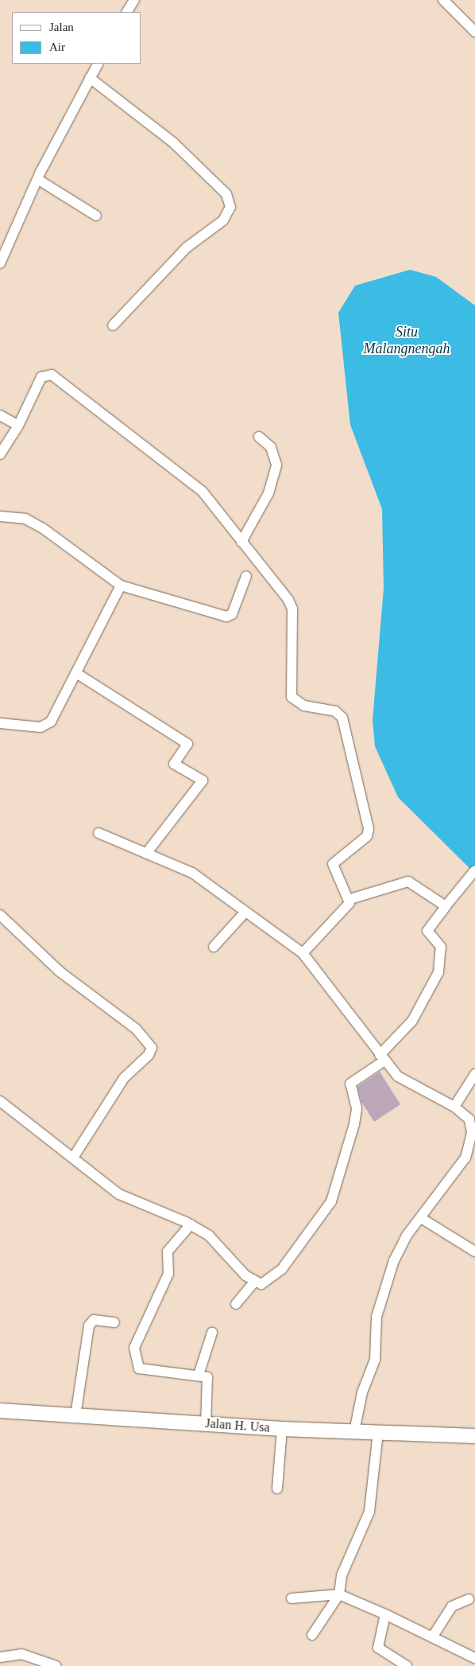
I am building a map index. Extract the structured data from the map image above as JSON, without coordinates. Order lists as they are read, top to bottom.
{
  "streets": {
    "street": ["Jalan H. Usa"]
  },
  "water": ["Situ Malangnengah"],
  "legend": ["Jalan", "Air"]
}
